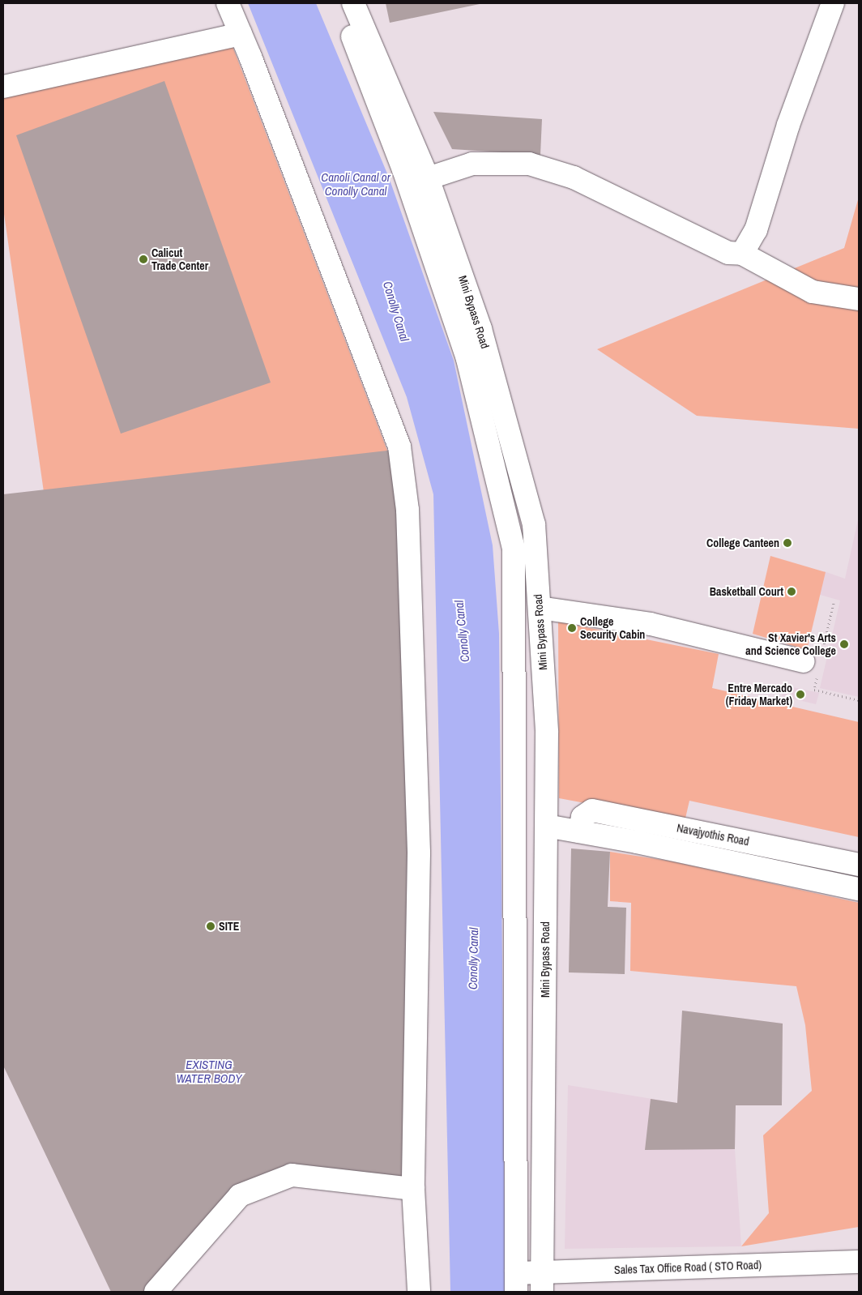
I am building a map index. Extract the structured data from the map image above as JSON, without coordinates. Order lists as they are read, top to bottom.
{
  "streets": {
    "street": ["Mini Bypass Road", "Navajyothis Road", "Sales Tax Office Road ( STO Road)"]
  },
  "crossings": [
    ["Mini Bypass Road", "Navajyothis Road"],
    ["Mini Bypass Road", "Sales Tax Office Road ( STO Road)"]
  ],
  "water": ["Canoli Canal or Conolly Canal", "Conolly Canal", "EXISTING WATER BODY"],
  "places": [
    "Calicut Trade Center",
    "College Canteen",
    "Basketball Court",
    "College Security Cabin",
    "St Xavier's Arts and Science College",
    "Entre Mercado (Friday Market)",
    "SITE"
  ]
}
